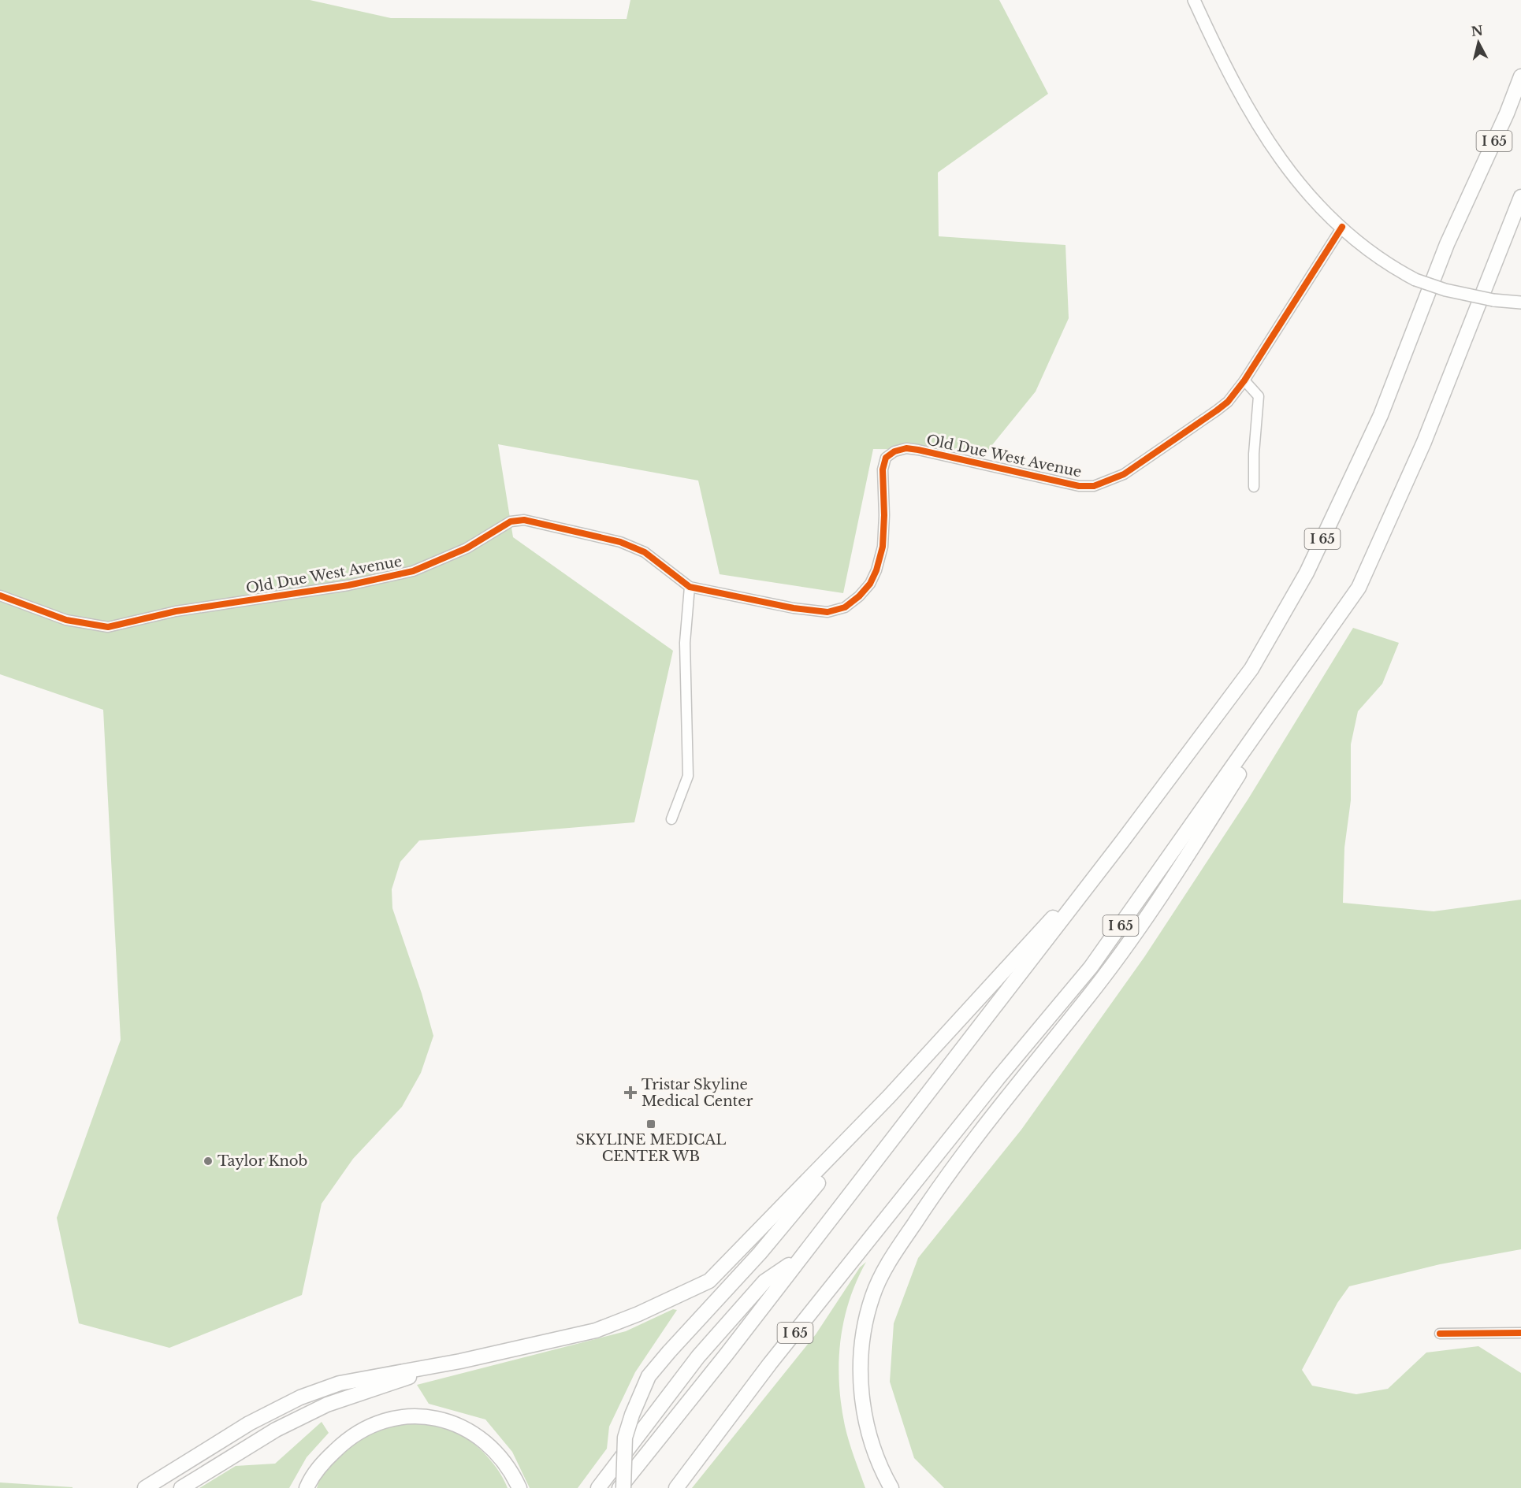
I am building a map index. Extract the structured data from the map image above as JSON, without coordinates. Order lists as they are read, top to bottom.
{
  "streets": {
    "highway": ["I 65"],
    "street": ["Old Due West Avenue"]
  },
  "places": {
    "health": ["Tristar Skyline Medical Center"],
    "transit": ["SKYLINE MEDICAL CENTER WB"],
    "other": ["Taylor Knob"]
  },
  "north": "top"
}
